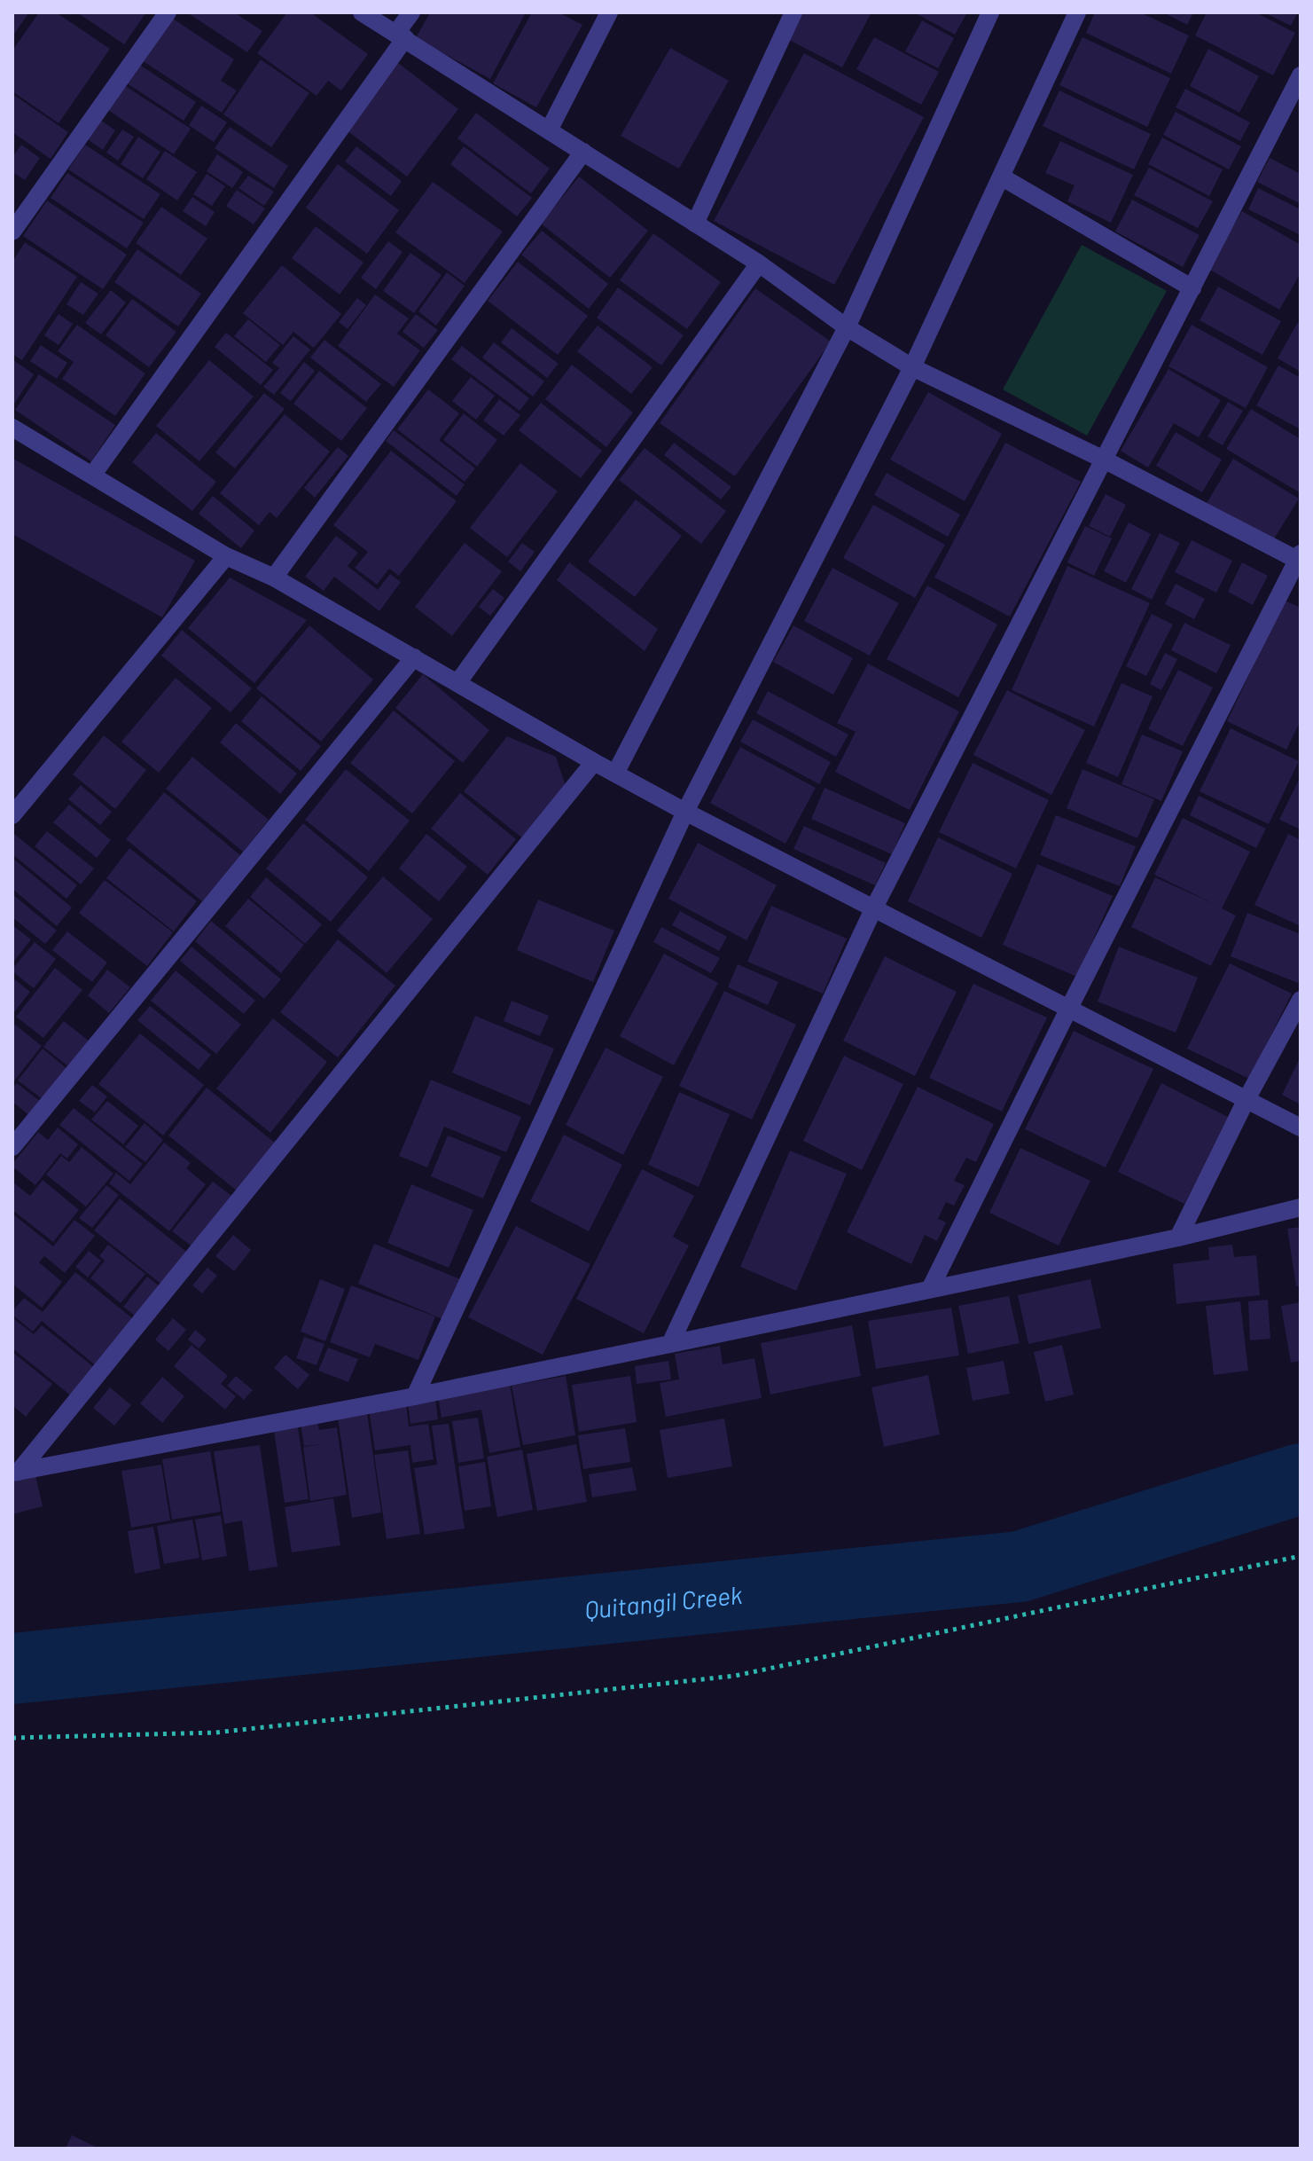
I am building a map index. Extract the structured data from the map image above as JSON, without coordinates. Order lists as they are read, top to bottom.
{
  "water": ["Quitangil Creek"]
}
